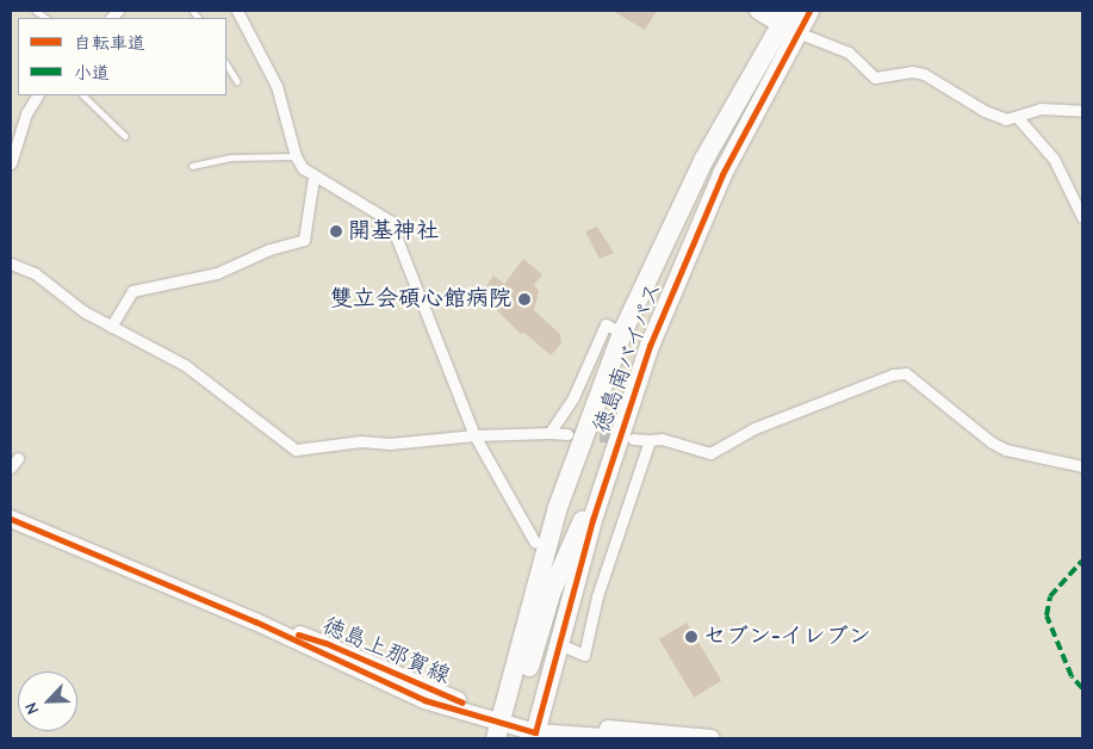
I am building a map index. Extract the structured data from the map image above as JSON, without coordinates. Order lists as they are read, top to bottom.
{
  "streets": {
    "highway": ["徳島南バイパス"],
    "main road": ["徳島上那賀線"]
  },
  "crossings": [
    ["徳島南バイパス", "徳島上那賀線"]
  ],
  "places": ["開基神社", "雙立会碩心館病院", "セブン-イレブン"],
  "legend": ["自転車道", "小道"],
  "north": "bottom left"
}
